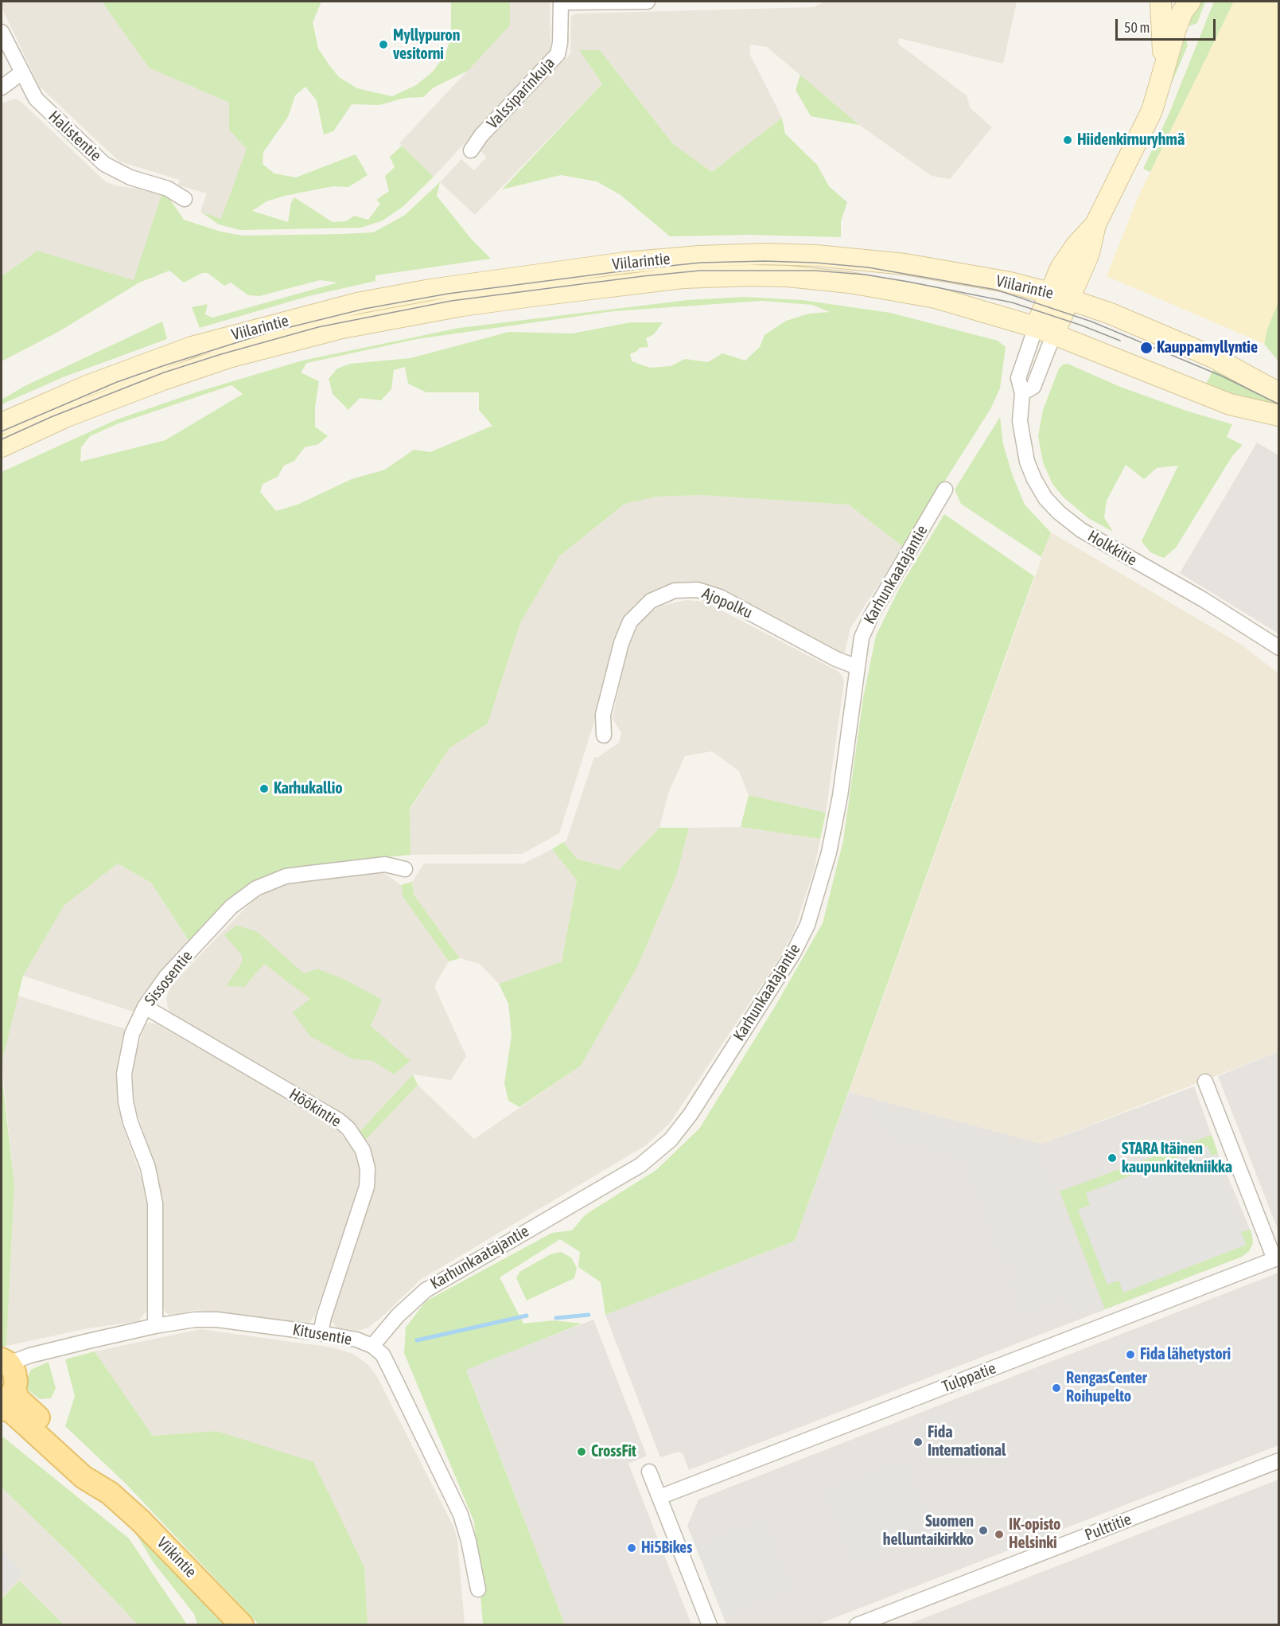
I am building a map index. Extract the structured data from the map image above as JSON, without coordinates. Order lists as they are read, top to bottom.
{
  "streets": {
    "main road": ["Viilarintie", "Viikintie"],
    "street": [
      "Valssiparinkuja",
      "Halistentie",
      "Holkkitie",
      "Karhunkaatajantie",
      "Ajopolku",
      "Sissosentie",
      "Höökintie",
      "Kitusentie",
      "Tulppatie",
      "Pulttitie"
    ]
  },
  "crossings": [
    ["Viilarintie", "Holkkitie"],
    ["Karhunkaatajantie", "Ajopolku"],
    ["Karhunkaatajantie", "Kitusentie"],
    ["Sissosentie", "Höökintie"],
    ["Sissosentie", "Kitusentie"],
    ["Höökintie", "Kitusentie"]
  ],
  "places": [
    "Myllypuron vesitorni",
    "Hiidenkirnuryhmä",
    "Kauppamyllyntie",
    "Karhukallio",
    "STARA Itäinen kaupunkitekniikka",
    "Fida lähetystori",
    "RengasCenter Roihupelto",
    "Fida International",
    "CrossFit",
    "Suomen helluntaikirkko",
    "IK-opisto Helsinki",
    "Hi5Bikes"
  ],
  "scale_bar": "50 m"
}
